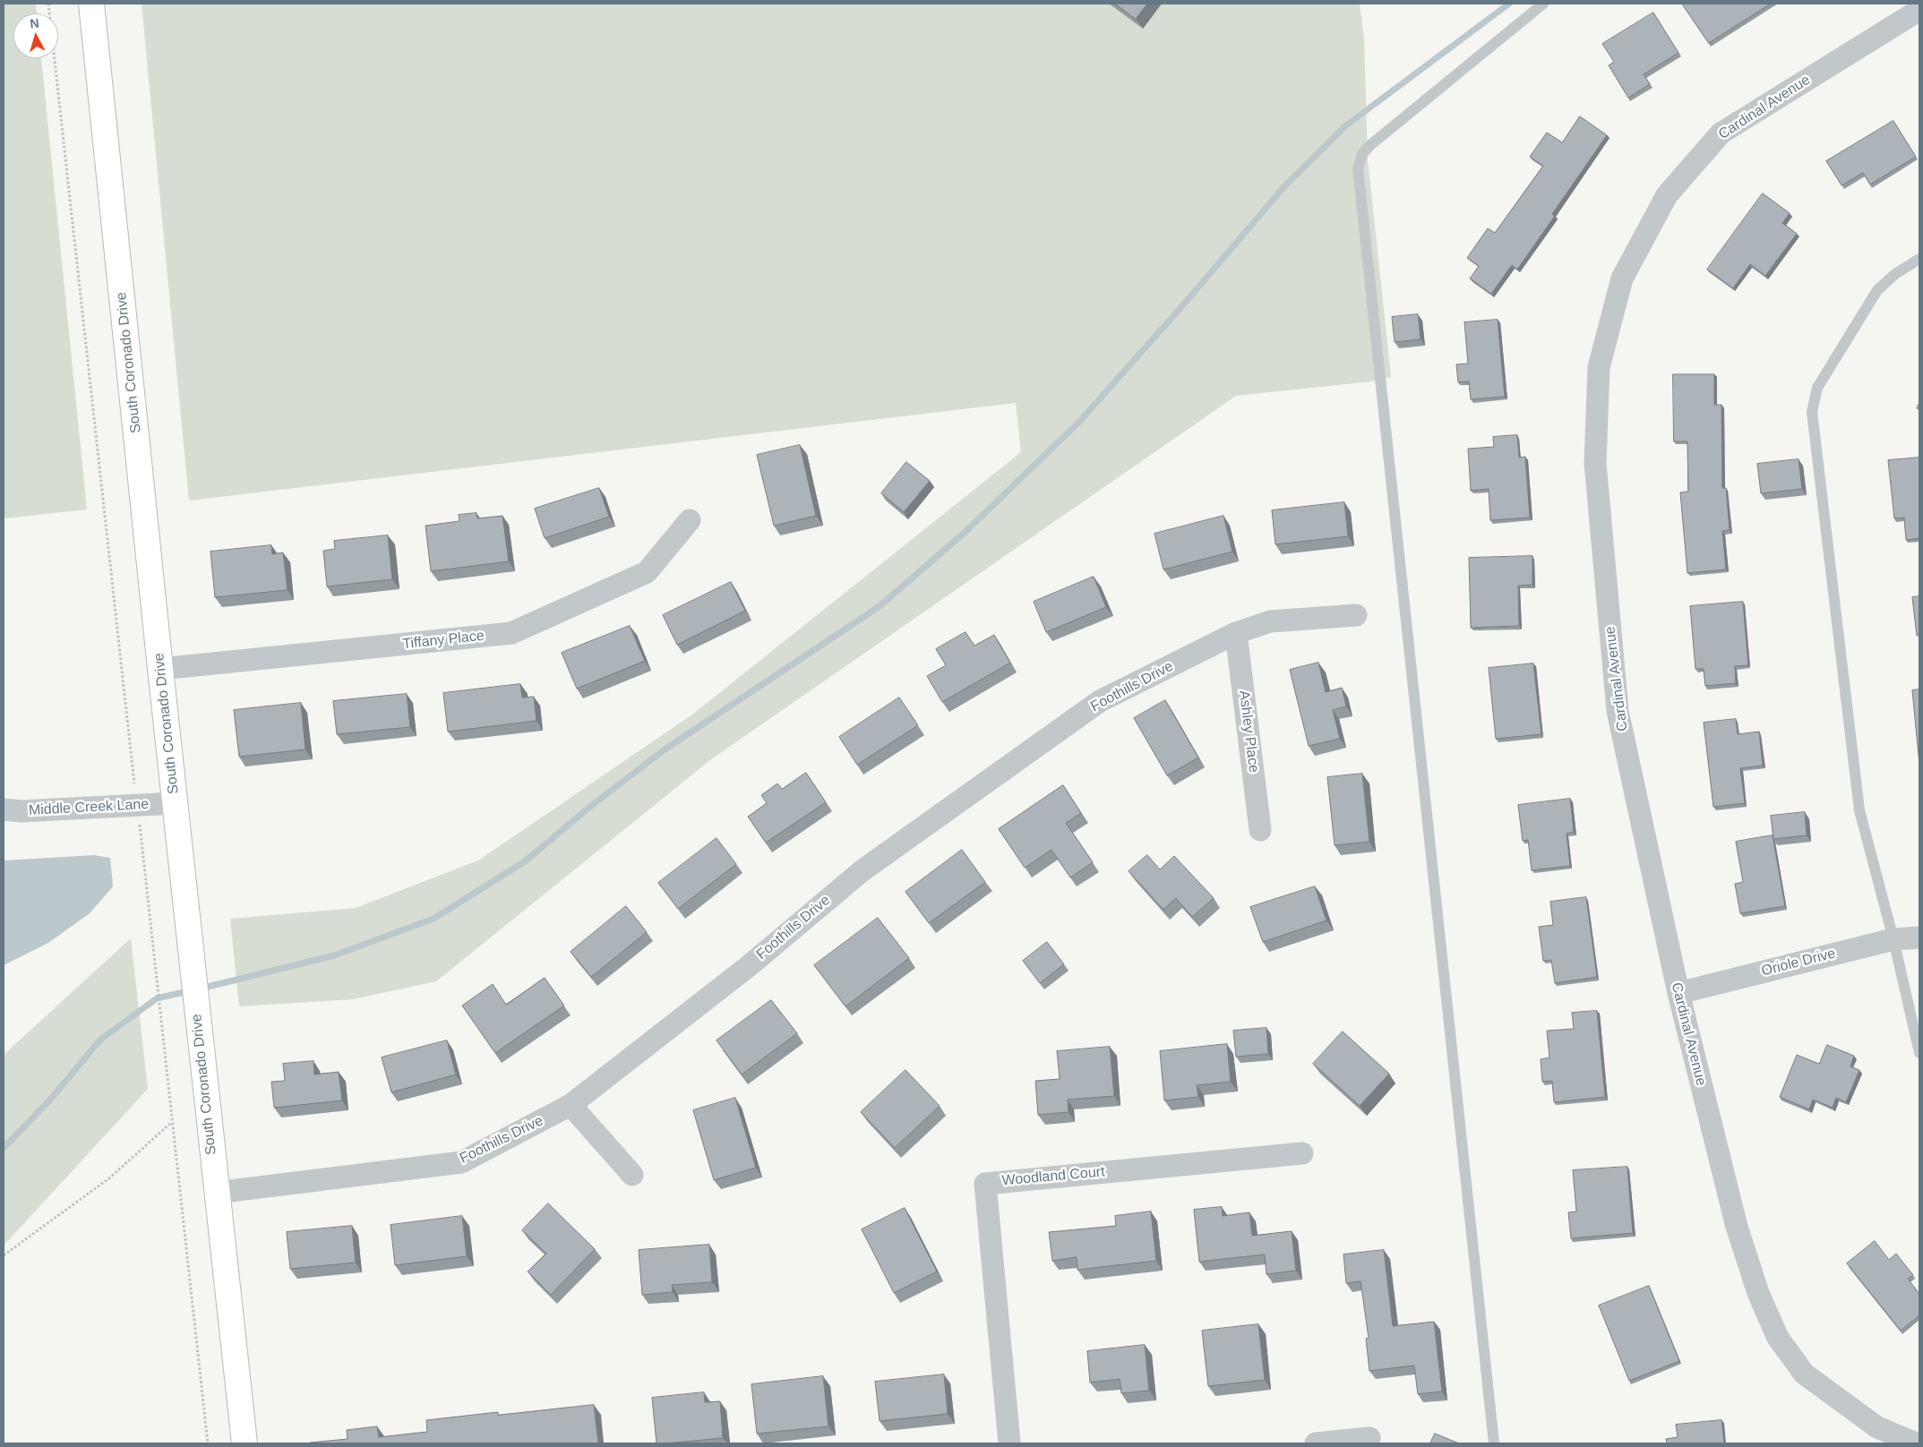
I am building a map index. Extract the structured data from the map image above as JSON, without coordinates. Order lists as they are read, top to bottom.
{
  "streets": {
    "street": [
      "Cardinal Avenue",
      "South Coronado Drive",
      "Tiffany Place",
      "Foothills Drive",
      "Ashley Place",
      "Middle Creek Lane",
      "Oriole Drive",
      "Woodland Court"
    ]
  },
  "crossings": [
    ["Cardinal Avenue", "Oriole Drive"],
    ["South Coronado Drive", "Tiffany Place"],
    ["South Coronado Drive", "Foothills Drive"],
    ["South Coronado Drive", "Middle Creek Lane"],
    ["Foothills Drive", "Ashley Place"]
  ],
  "north": "top"
}
